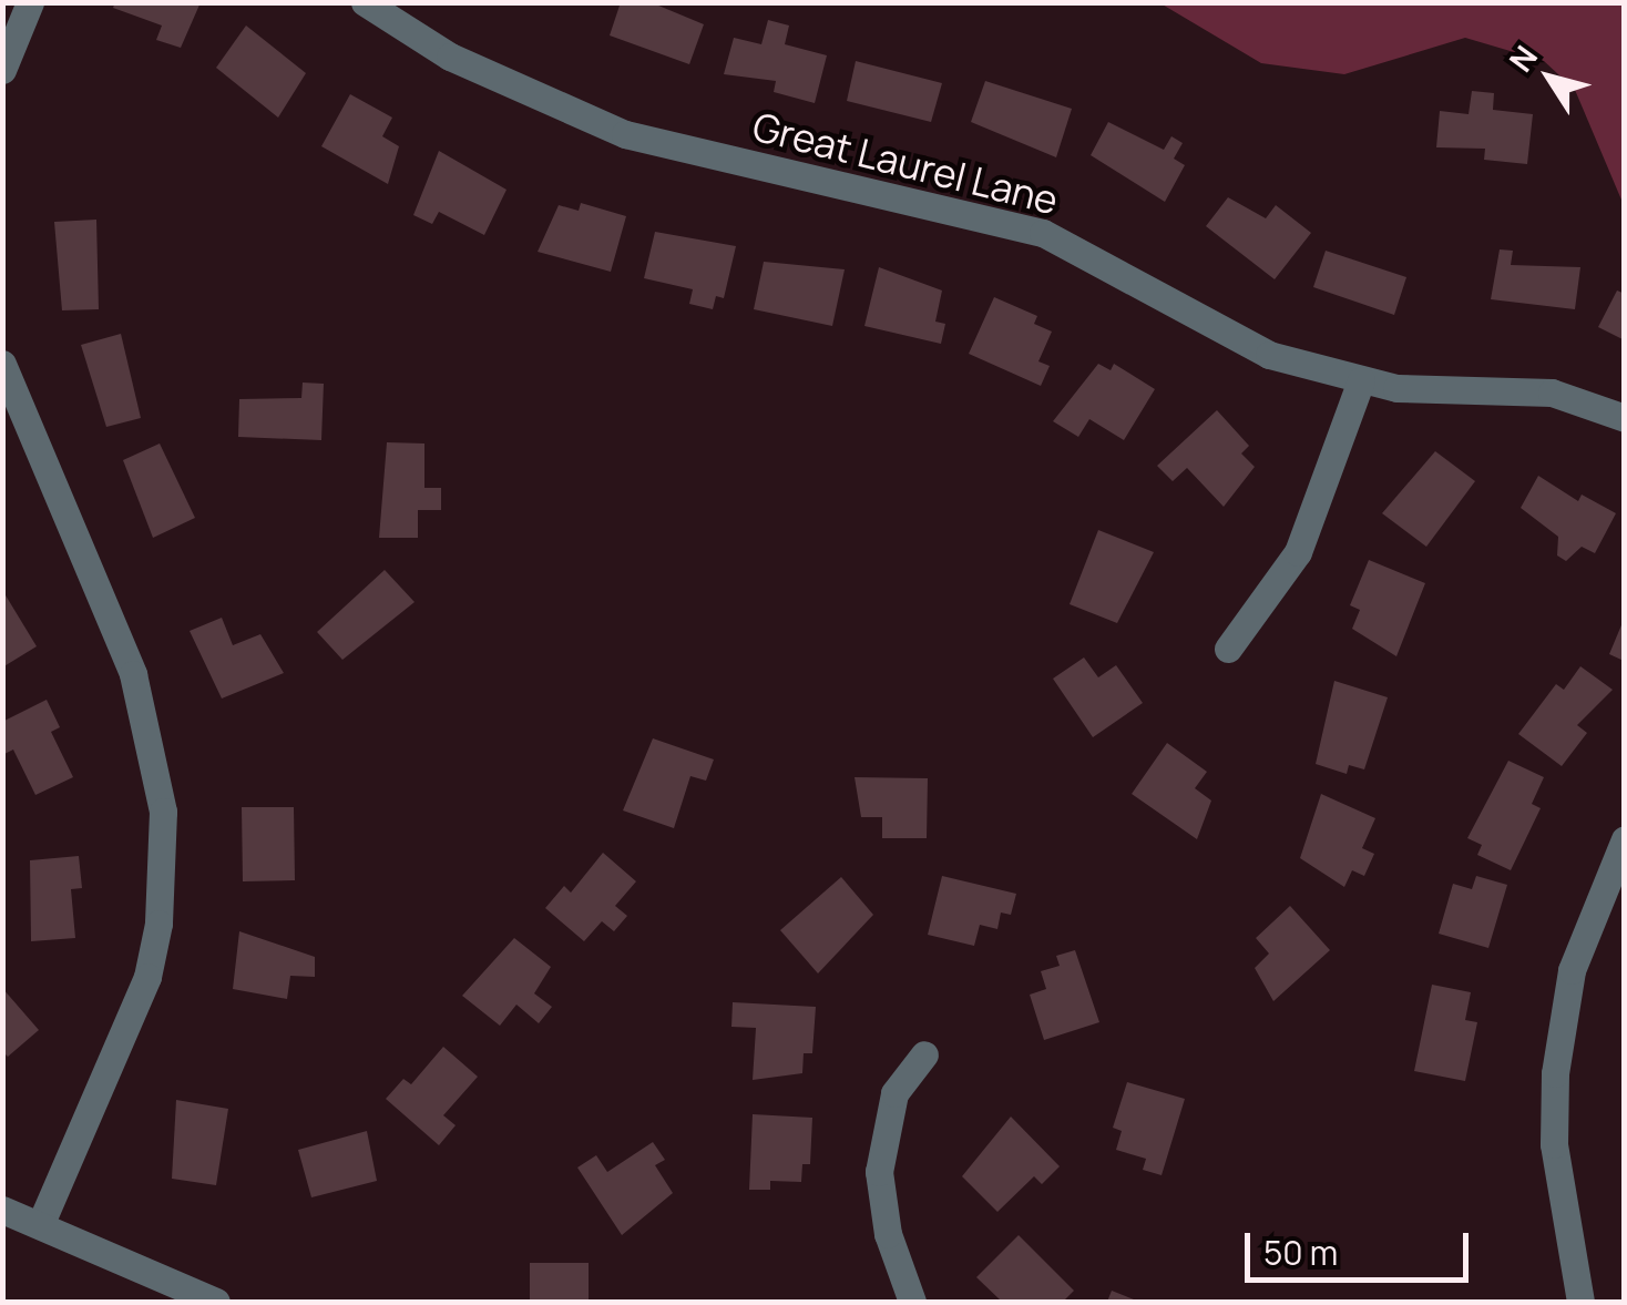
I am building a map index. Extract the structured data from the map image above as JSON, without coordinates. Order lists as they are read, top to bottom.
{
  "streets": {
    "street": ["Great Laurel Lane"]
  },
  "scale_bar": "50 m",
  "north": "top left"
}
